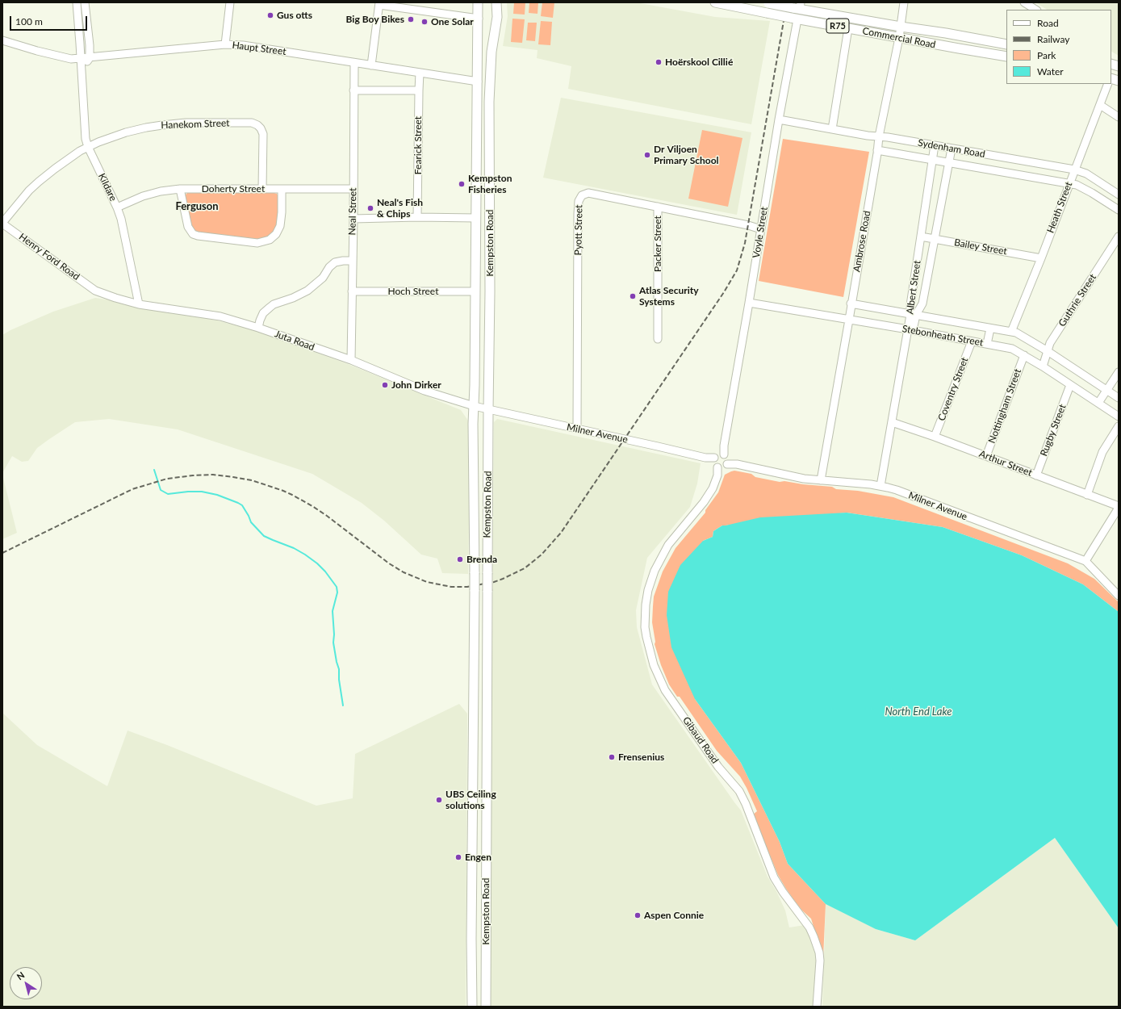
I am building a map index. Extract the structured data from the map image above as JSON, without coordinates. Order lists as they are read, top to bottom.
{
  "streets": {
    "main road": ["R75", "Commercial Road", "Kempston Road"],
    "street": [
      "Haupt Street",
      "Hanekom Street",
      "Fearick Street",
      "Sydenham Road",
      "Kildare",
      "Doherty Street",
      "Heath Street",
      "Neal Street",
      "Pyott Street",
      "Voyle Street",
      "Ambrose Road",
      "Packer Street",
      "Bailey Street",
      "Henry Ford Road",
      "Albert Street",
      "Hoch Street",
      "Guthrie Street",
      "Stebonheath Street",
      "Juta Road",
      "Coventry Street",
      "Nottingham Street",
      "Rugby Street",
      "Milner Avenue",
      "Arthur Street",
      "Gibaud Road"
    ]
  },
  "crossings": [
    ["Commercial Road", "Voyle Street"],
    ["Commercial Road", "Ambrose Road"],
    ["Haupt Street", "Fearick Street"],
    ["Haupt Street", "Kildare"],
    ["Haupt Street", "Neal Street"],
    ["Haupt Street", "Kempston Road"],
    ["Hanekom Street", "Kildare"],
    ["Hanekom Street", "Doherty Street"],
    ["Hanekom Street", "Henry Ford Road"],
    ["Sydenham Road", "Heath Street"],
    ["Sydenham Road", "Voyle Street"],
    ["Sydenham Road", "Ambrose Road"],
    ["Sydenham Road", "Albert Street"],
    ["Kildare", "Doherty Street"],
    ["Kildare", "Juta Road"],
    ["Doherty Street", "Neal Street"],
    ["Heath Street", "Bailey Street"],
    ["Heath Street", "Stebonheath Street"],
    ["Neal Street", "Hoch Street"],
    ["Neal Street", "Juta Road"],
    ["Pyott Street", "Voyle Street"],
    ["Pyott Street", "Packer Street"],
    ["Pyott Street", "Milner Avenue"],
    ["Voyle Street", "Stebonheath Street"],
    ["Voyle Street", "Milner Avenue"],
    ["Voyle Street", "Gibaud Road"],
    ["Ambrose Road", "Stebonheath Street"],
    ["Ambrose Road", "Milner Avenue"],
    ["Kempston Road", "Hoch Street"],
    ["Kempston Road", "Juta Road"],
    ["Kempston Road", "Milner Avenue"],
    ["Bailey Street", "Albert Street"],
    ["Henry Ford Road", "Juta Road"],
    ["Albert Street", "Stebonheath Street"],
    ["Albert Street", "Milner Avenue"],
    ["Albert Street", "Arthur Street"],
    ["Guthrie Street", "Stebonheath Street"],
    ["Stebonheath Street", "Coventry Street"],
    ["Stebonheath Street", "Nottingham Street"],
    ["Stebonheath Street", "Rugby Street"],
    ["Juta Road", "Milner Avenue"],
    ["Coventry Street", "Arthur Street"],
    ["Nottingham Street", "Arthur Street"],
    ["Rugby Street", "Arthur Street"],
    ["Milner Avenue", "Gibaud Road"]
  ],
  "districts": ["Ferguson"],
  "water": ["North End Lake"],
  "places": [
    "Gus otts",
    "Big Boy Bikes",
    "One Solar",
    "Hoërskool Cillié",
    "Dr Viljoen Primary School",
    "Kempston Fisheries",
    "Neal's Fish & Chips",
    "Atlas Security Systems",
    "John Dirker",
    "Brenda",
    "Frensenius",
    "UBS Ceiling solutions",
    "Engen",
    "Aspen Connie"
  ],
  "legend": [
    "Road",
    "Railway",
    "Park",
    "Water"
  ],
  "scale_bar": "100 m",
  "north": "top left"
}
